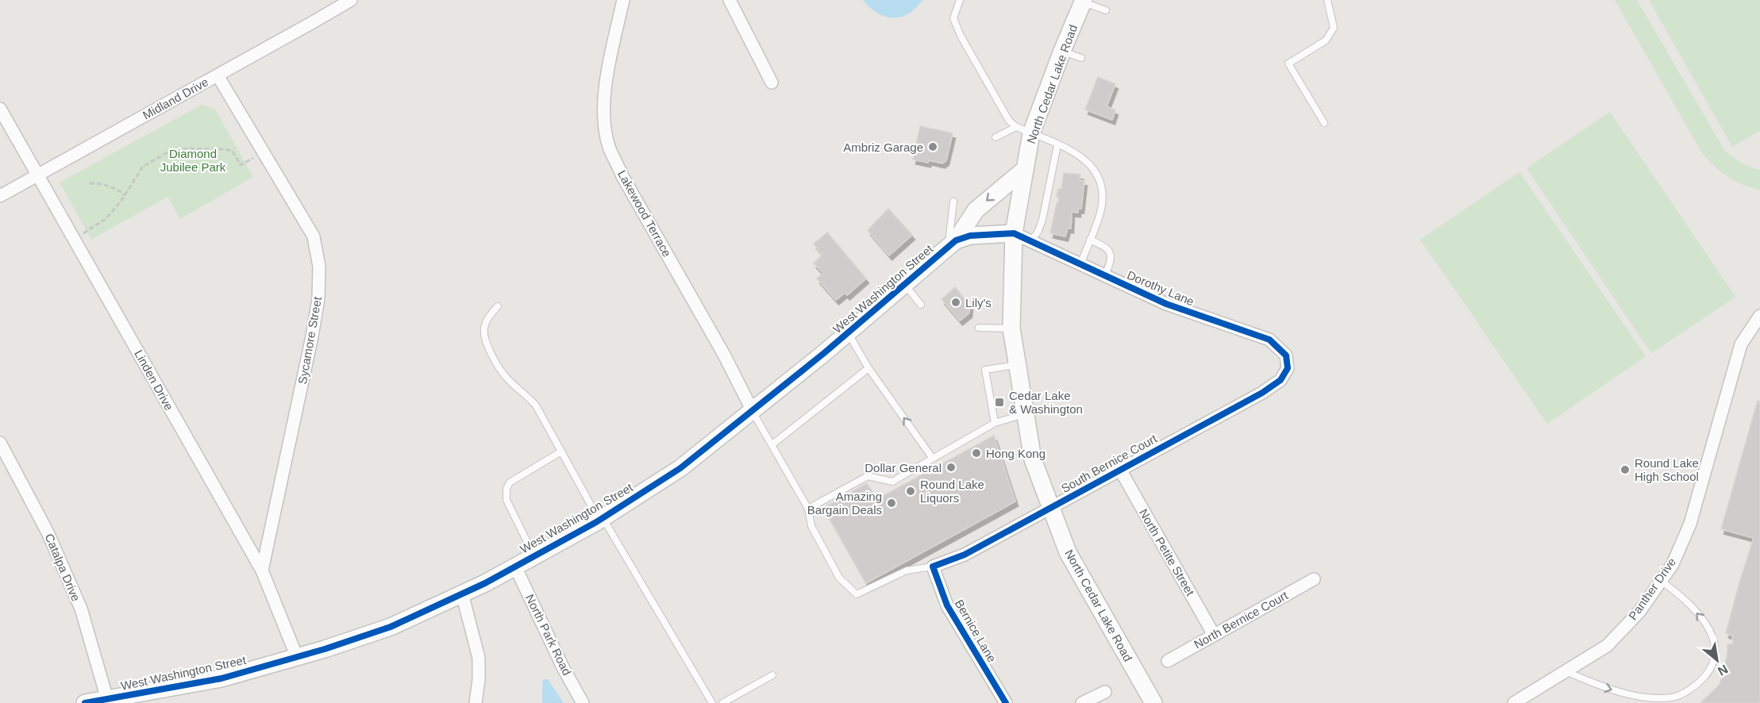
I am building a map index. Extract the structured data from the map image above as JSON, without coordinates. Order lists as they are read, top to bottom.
{
  "streets": {
    "main road": ["North Cedar Lake Road", "West Washington Street"],
    "street": [
      "Midland Drive",
      "Lakewood Terrace",
      "Dorothy Lane",
      "Sycamore Street",
      "Linden Drive",
      "South Bernice Court",
      "North Petite Street",
      "Catalpa Drive",
      "Panther Drive",
      "North Bernice Court",
      "Bernice Lane",
      "North Park Road"
    ]
  },
  "crossings": [
    ["North Cedar Lake Road", "Dorothy Lane"],
    ["North Cedar Lake Road", "West Washington Street"],
    ["North Cedar Lake Road", "South Bernice Court"],
    ["Midland Drive", "Sycamore Street"],
    ["Midland Drive", "Linden Drive"],
    ["Lakewood Terrace", "West Washington Street"],
    ["Dorothy Lane", "West Washington Street"],
    ["Dorothy Lane", "South Bernice Court"],
    ["West Washington Street", "Linden Drive"],
    ["West Washington Street", "Catalpa Drive"],
    ["West Washington Street", "North Park Road"],
    ["Sycamore Street", "Linden Drive"],
    ["South Bernice Court", "North Petite Street"],
    ["South Bernice Court", "Bernice Lane"],
    ["North Petite Street", "North Bernice Court"]
  ],
  "parks": ["Diamond Jubilee Park"],
  "places": {
    "other": [
      "Ambriz Garage",
      "Lily's",
      "Hong Kong",
      "Dollar General",
      "Round Lake High School",
      "Round Lake Liquors",
      "Amazing Bargain Deals"
    ],
    "transit": ["Cedar Lake & Washington"]
  },
  "north": "bottom right"
}
